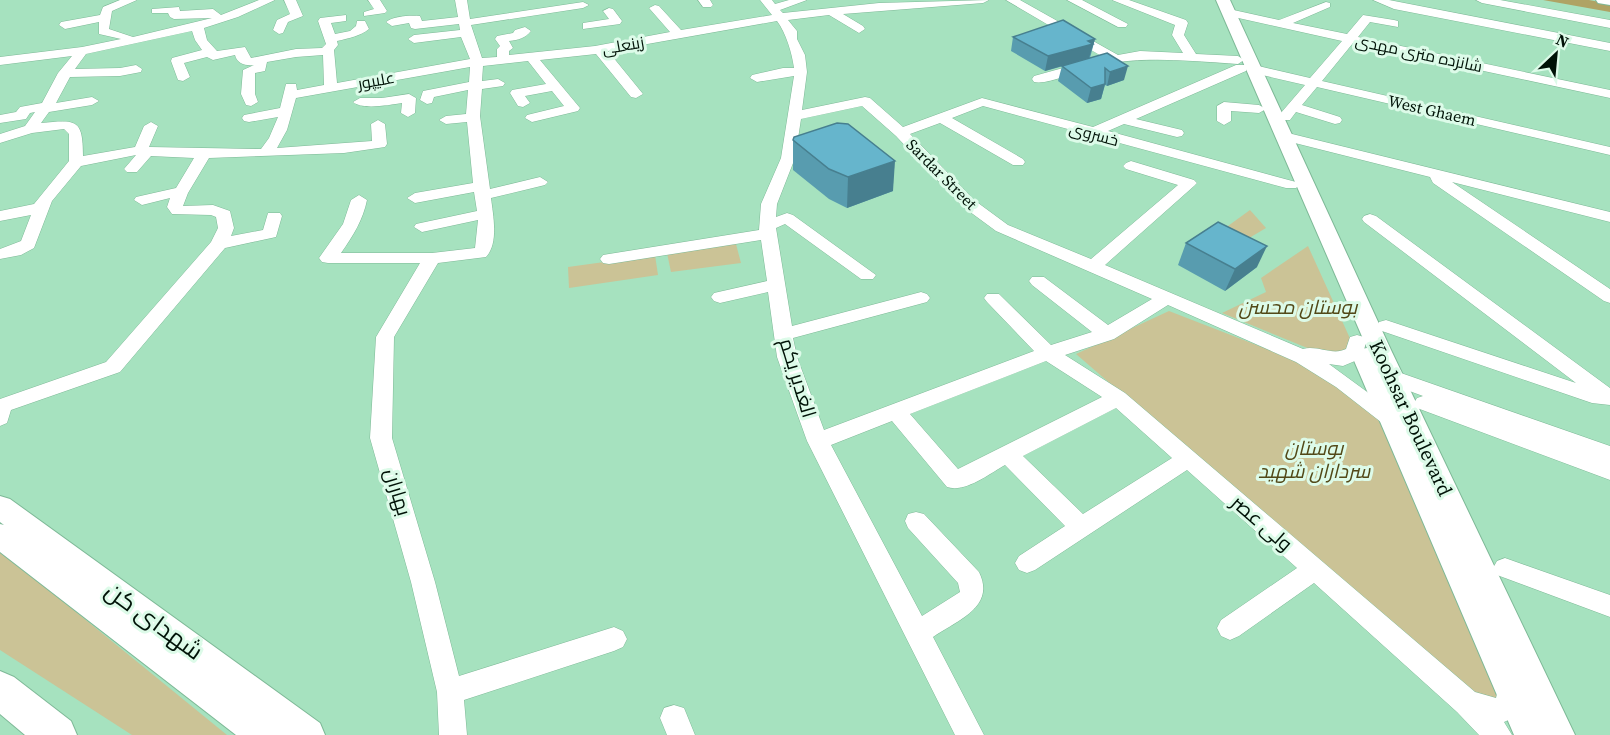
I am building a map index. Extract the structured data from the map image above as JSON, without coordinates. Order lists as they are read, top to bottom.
{
  "streets": {
    "main road": ["Koohsar Boulevard", "شهدای کن"],
    "street": [
      "زینعلی",
      "شانزده متری مهدی",
      "علیپور",
      "West Ghaem",
      "خسروی",
      "Sardar Street",
      "الغدیر یکم",
      "بهاران",
      "ولی عصر"
    ]
  },
  "crossings": [
    ["زینعلی", "علیپور"],
    ["زینعلی", "الغدیر یکم"],
    ["شانزده متری مهدی", "Koohsar Boulevard"],
    ["West Ghaem", "Koohsar Boulevard"],
    ["خسروی", "Sardar Street"],
    ["خسروی", "Koohsar Boulevard"],
    ["Sardar Street", "الغدیر یکم"],
    ["Koohsar Boulevard", "ولی عصر"]
  ],
  "parks": ["بوستان محسن", "بوستان سرداران شهید"],
  "north": "top right"
}
